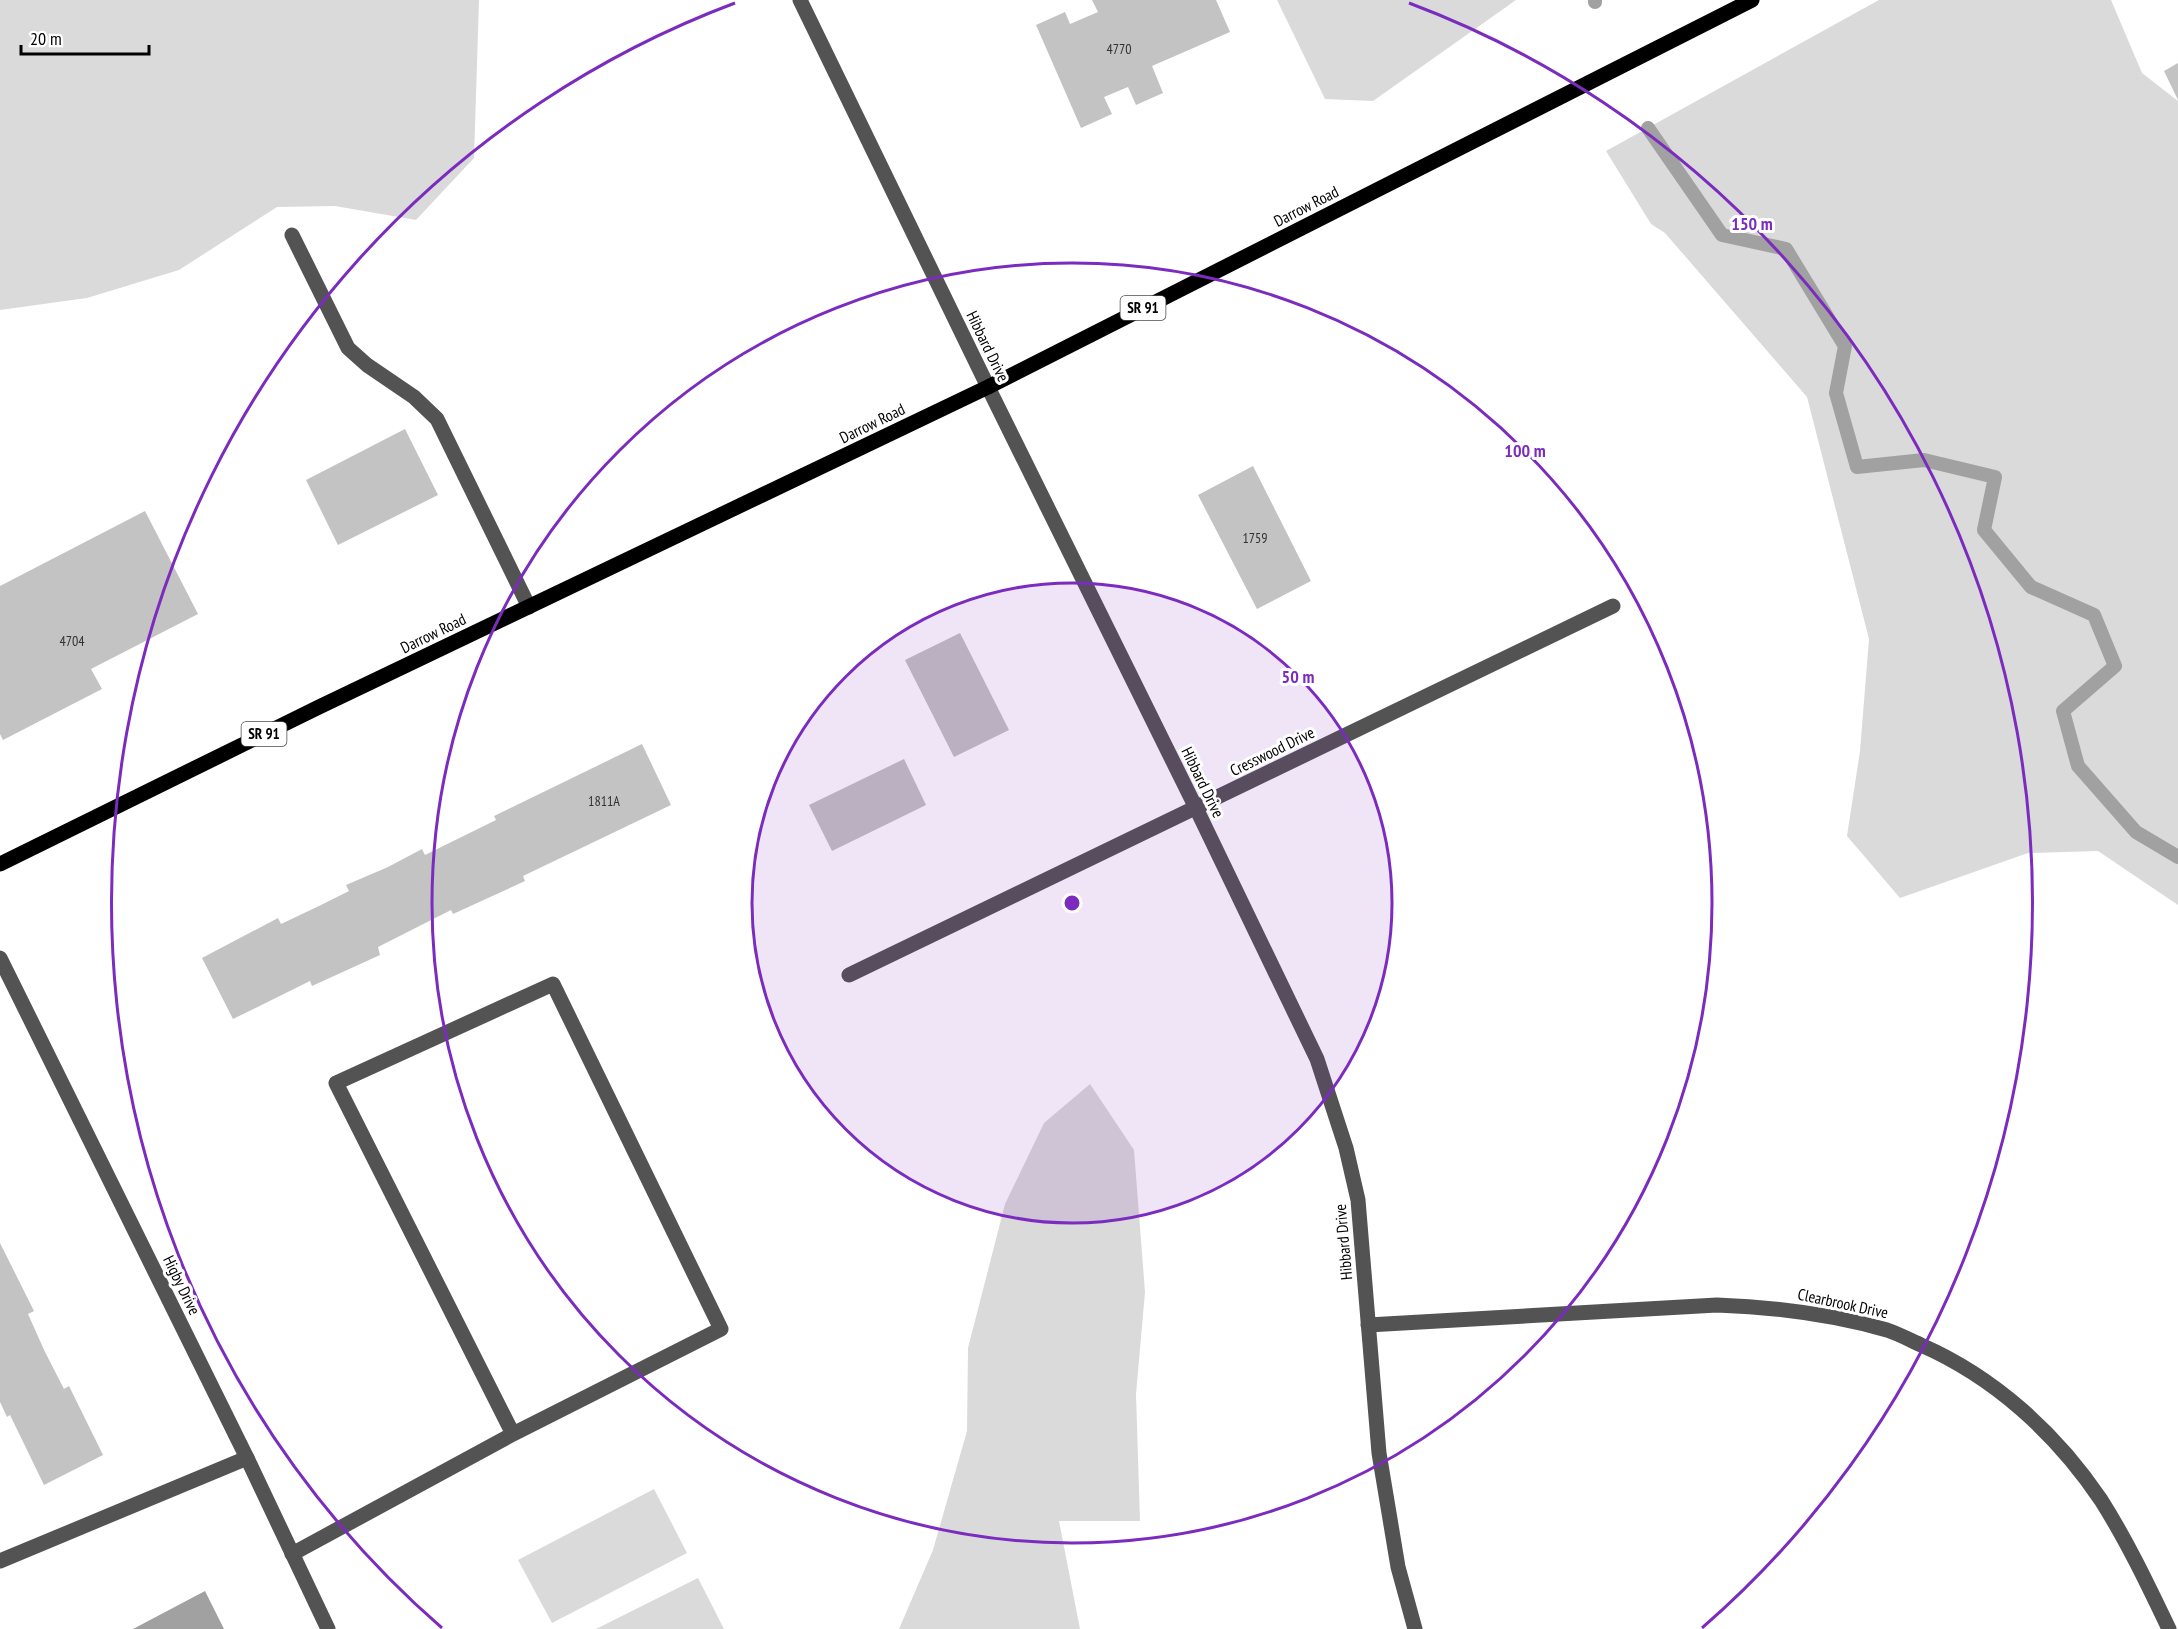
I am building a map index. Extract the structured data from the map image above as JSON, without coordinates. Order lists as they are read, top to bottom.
{
  "streets": {
    "main road": ["Darrow Road", "SR 91"],
    "street": [
      "Hibbard Drive",
      "Cresswood Drive",
      "Higby Drive",
      "Clearbrook Drive"
    ]
  },
  "crossings": [
    ["Darrow Road", "Hibbard Drive"],
    ["Hibbard Drive", "Cresswood Drive"],
    ["Hibbard Drive", "Clearbrook Drive"]
  ],
  "house_numbers": [
    "4770",
    "1759",
    "4704",
    "1811A"
  ],
  "scale_bar": "20 m",
  "rings": ["150 m", "100 m", "50 m"]
}
